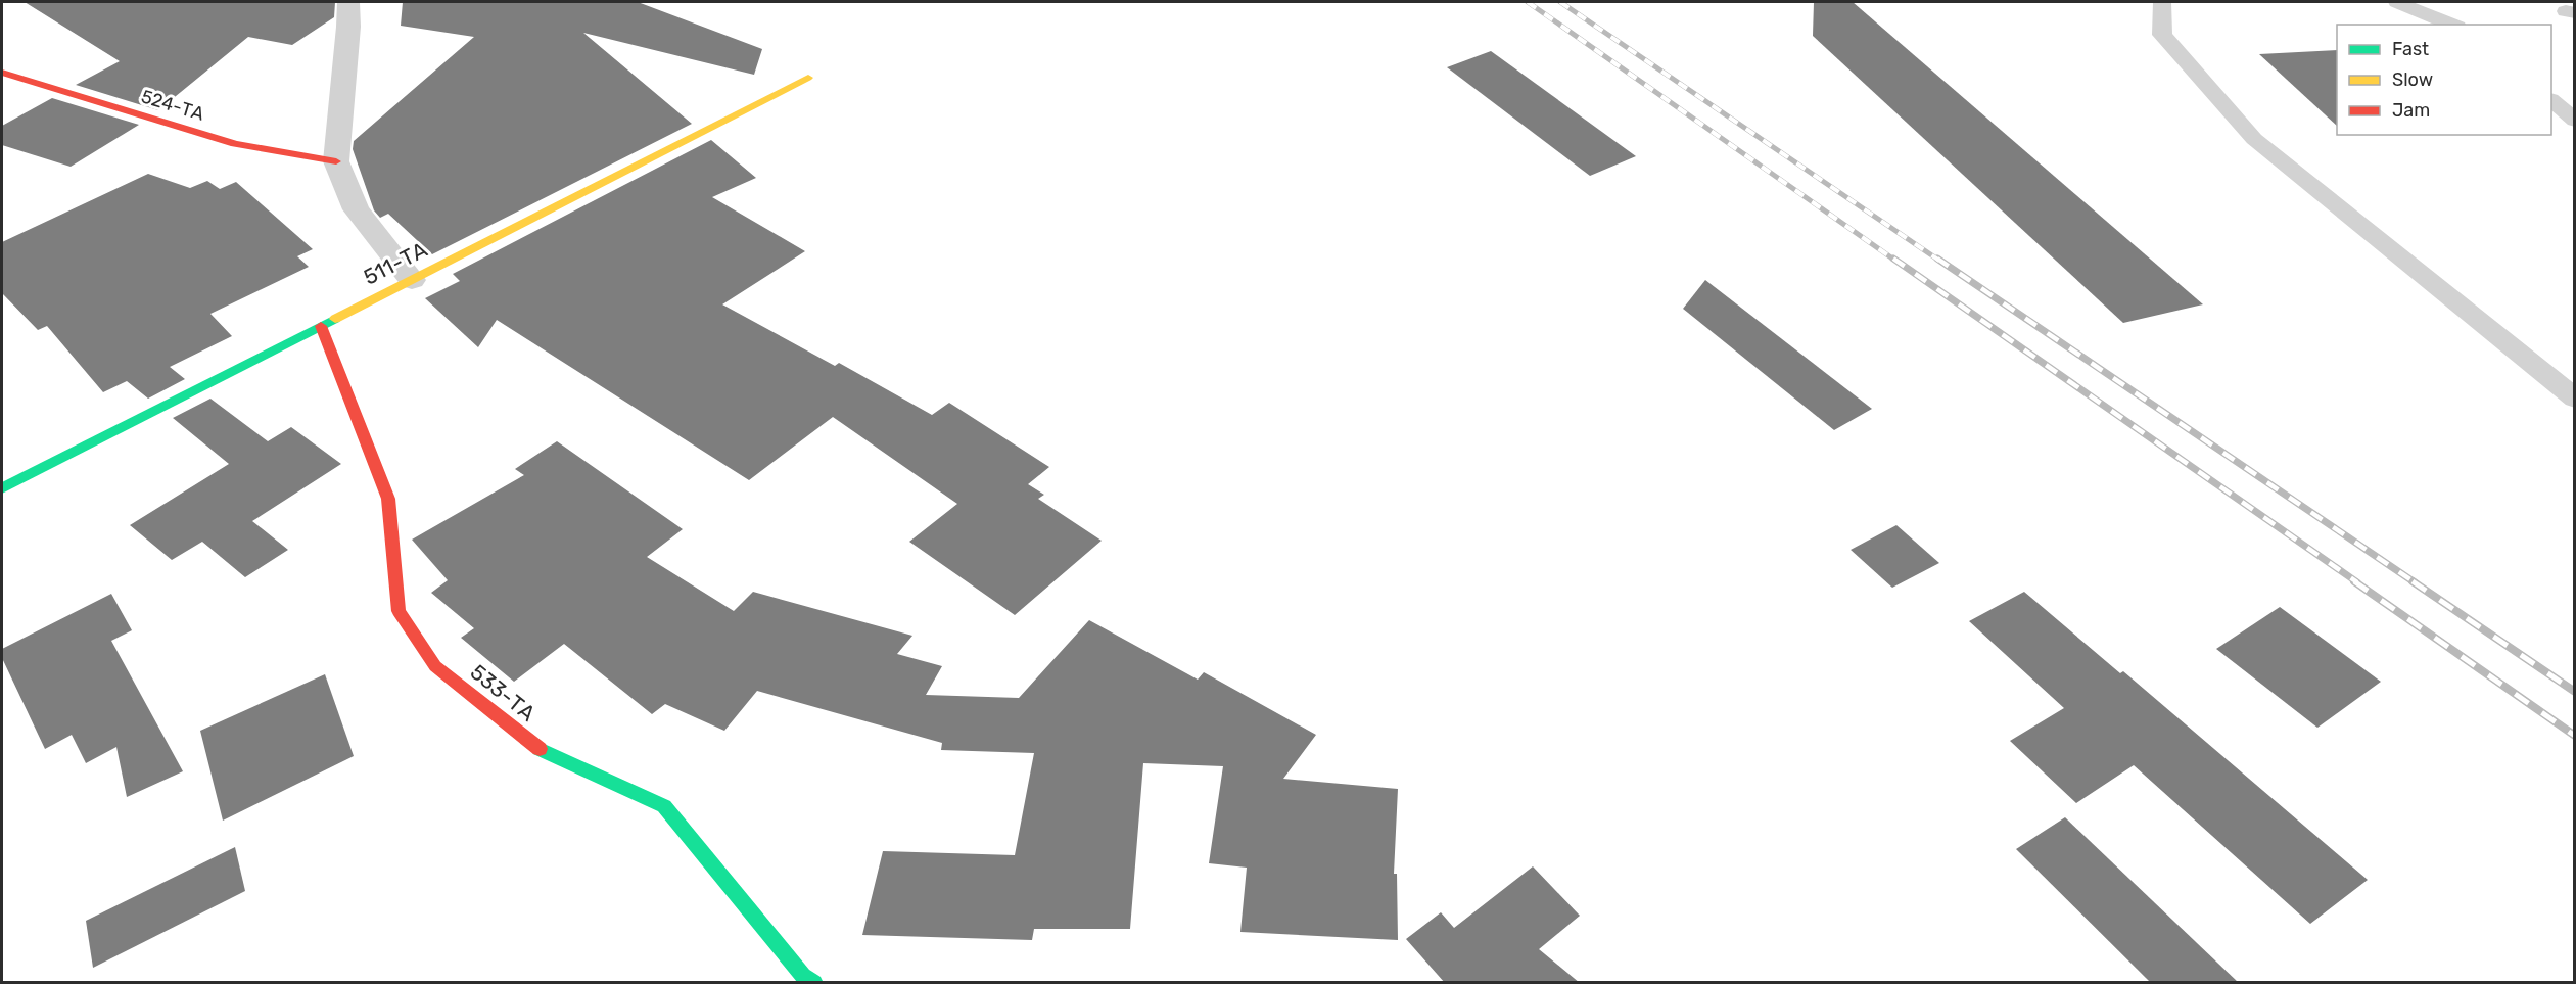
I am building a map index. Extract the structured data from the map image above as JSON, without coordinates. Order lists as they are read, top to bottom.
{
  "streets": {
    "street": ["524-ТА", "511-ТА", "533-ТА"]
  },
  "crossings": [
    ["511-ТА", "533-ТА"]
  ],
  "legend": ["Fast", "Slow", "Jam"]
}
